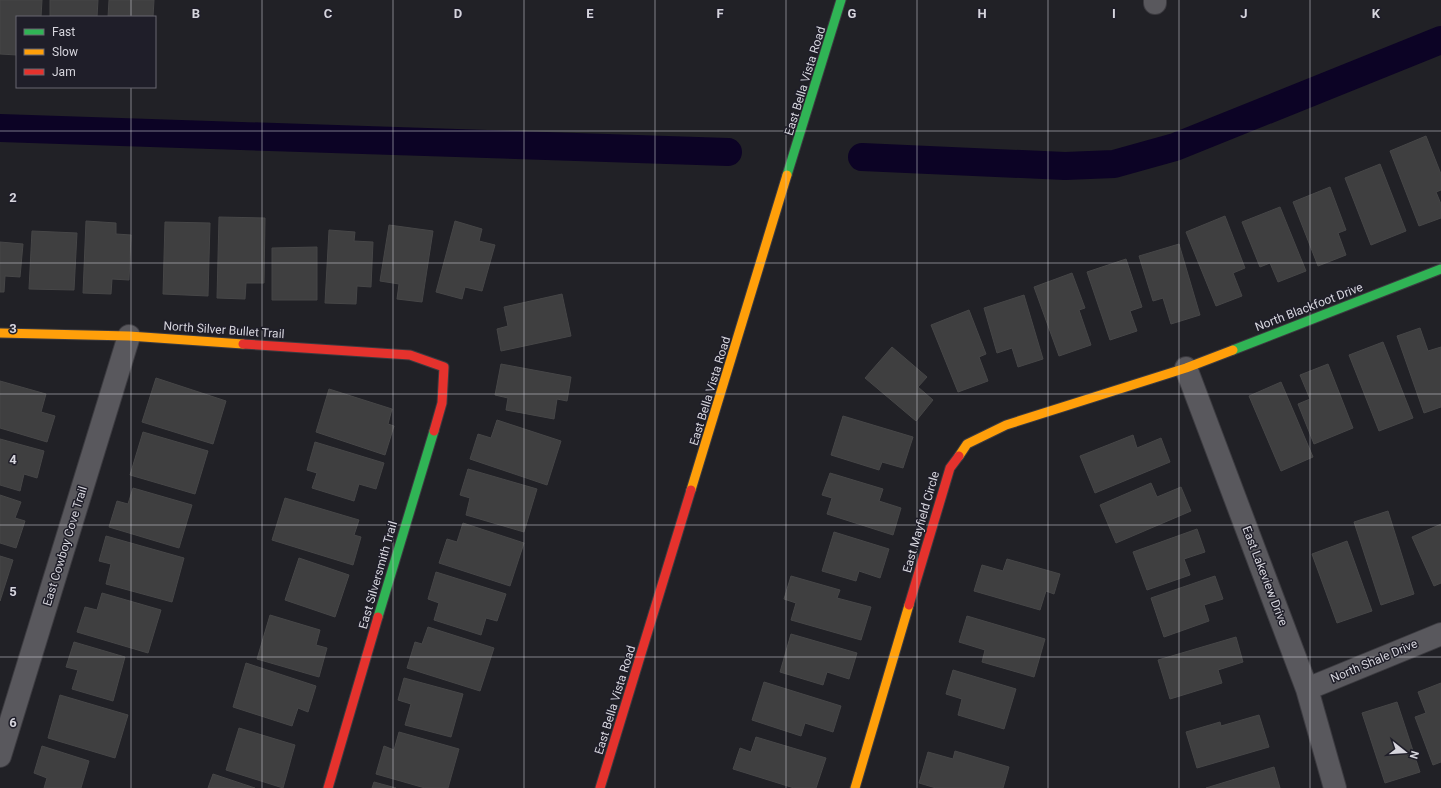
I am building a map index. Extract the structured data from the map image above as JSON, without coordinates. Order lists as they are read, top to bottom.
{
  "streets": {
    "street": [
      "East Bella Vista Road",
      "North Blackfoot Drive",
      "North Silver Bullet Trail",
      "East Mayfield Circle",
      "East Cowboy Cove Trail",
      "East Silversmith Trail",
      "East Lakeview Drive",
      "North Shale Drive"
    ]
  },
  "crossings": [
    ["North Blackfoot Drive", "East Mayfield Circle"],
    ["North Blackfoot Drive", "East Lakeview Drive"],
    ["North Silver Bullet Trail", "East Cowboy Cove Trail"],
    ["North Silver Bullet Trail", "East Silversmith Trail"],
    ["East Mayfield Circle", "East Lakeview Drive"],
    ["East Lakeview Drive", "North Shale Drive"]
  ],
  "legend": ["Fast", "Slow", "Jam"],
  "north": "right",
  "grid": {
    "columns": [
      "B",
      "C",
      "D",
      "E",
      "F",
      "G",
      "H",
      "I",
      "J",
      "K"
    ],
    "rows": [
      "2",
      "3",
      "4",
      "5",
      "6"
    ]
  }
}
